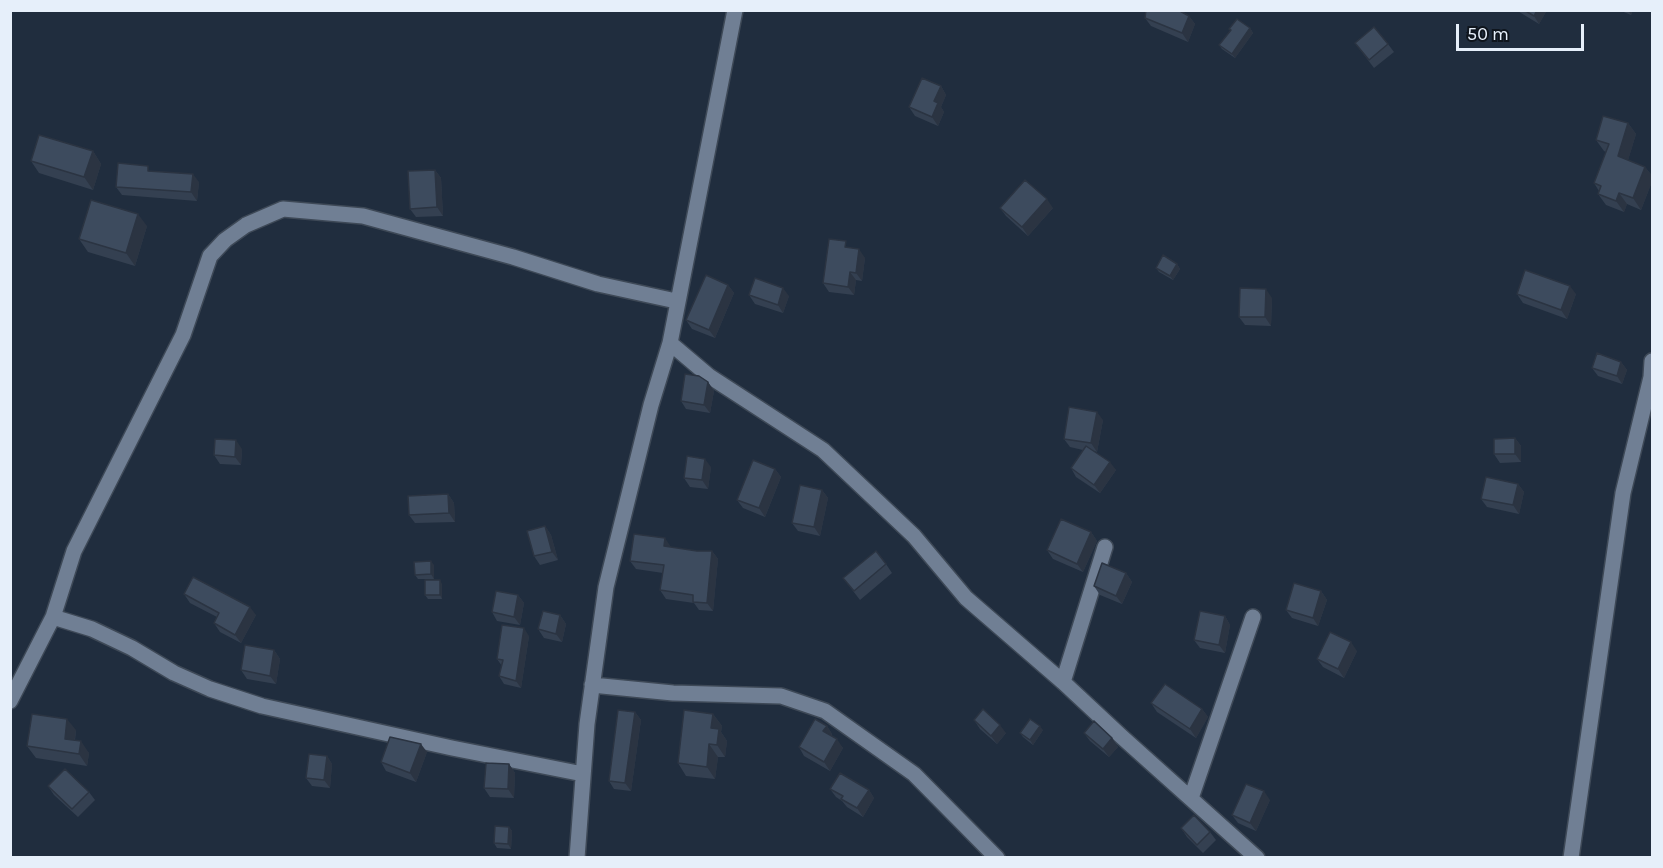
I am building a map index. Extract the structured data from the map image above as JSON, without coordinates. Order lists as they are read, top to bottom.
{
  "scale_bar": "50 m"
}
